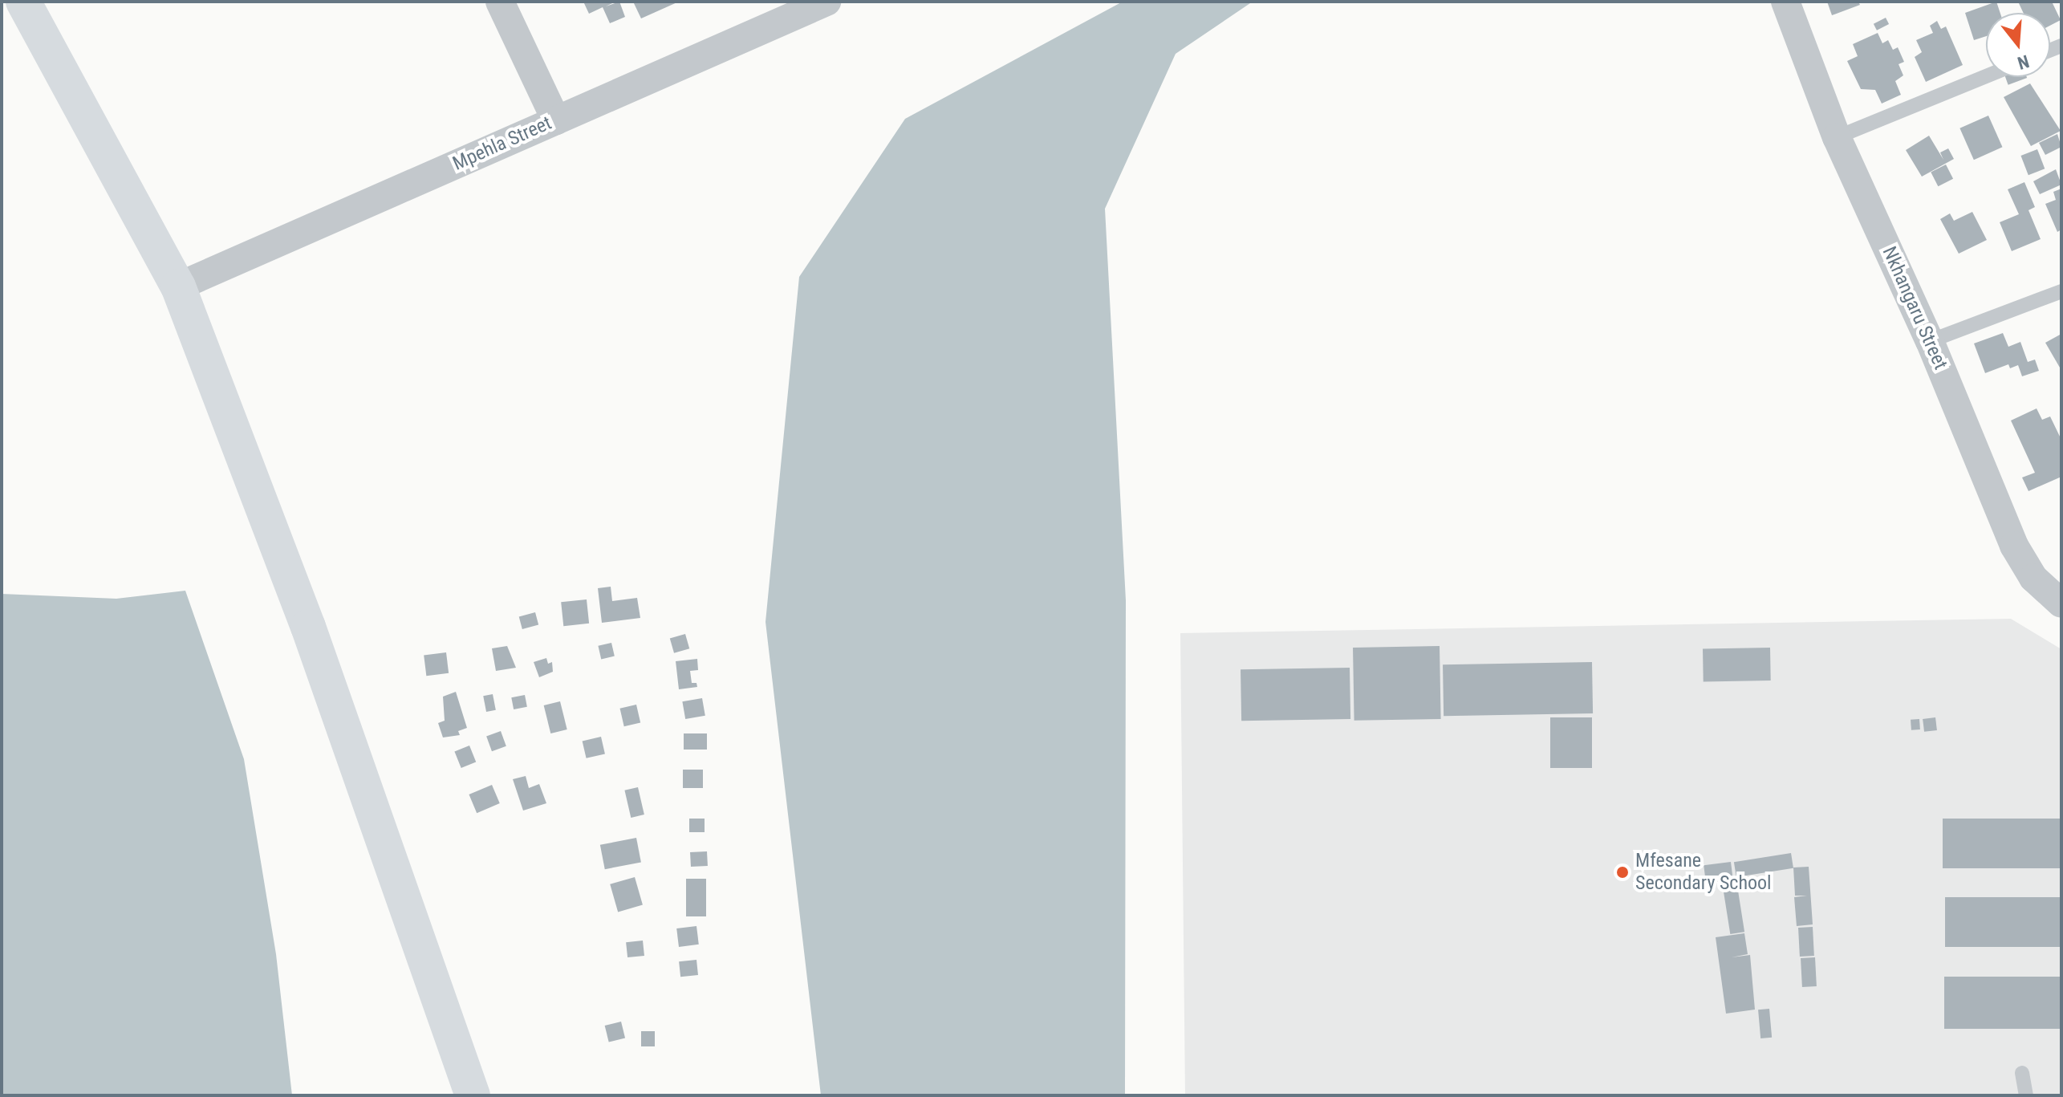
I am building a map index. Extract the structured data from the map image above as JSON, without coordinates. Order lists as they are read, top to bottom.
{
  "streets": {
    "street": ["Mpehla Street", "Nkhangaru Street"]
  },
  "places": ["Mfesane Secondary School"],
  "north": "bottom"
}
